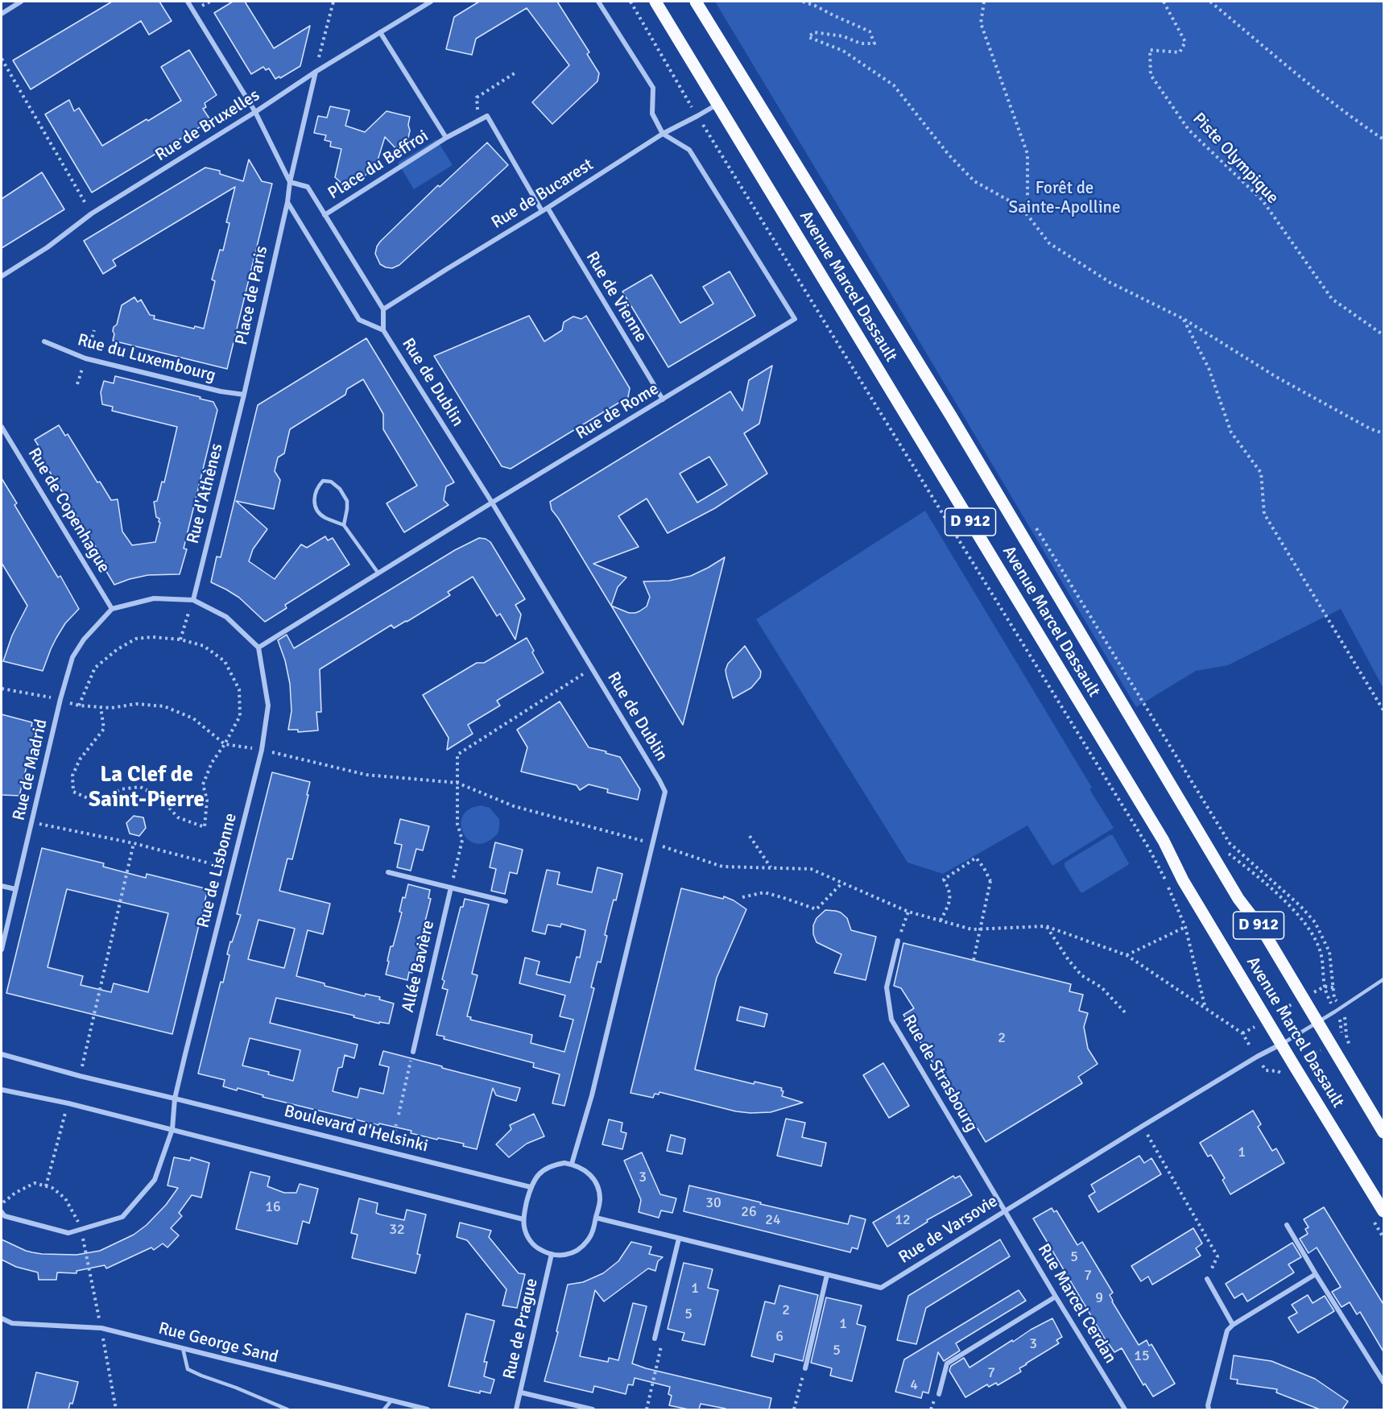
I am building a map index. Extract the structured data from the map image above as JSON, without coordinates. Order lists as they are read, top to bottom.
{
  "streets": {
    "main road": ["Avenue Marcel Dassault", "D 912"],
    "street": [
      "Rue de Bruxelles",
      "Place du Beffroi",
      "Rue de Bucarest",
      "Place de Paris",
      "Rue de Vienne",
      "Rue du Luxembourg",
      "Rue de Dublin",
      "Rue de Rome",
      "Rue d'Athènes",
      "Rue de Copenhague",
      "Rue de Madrid",
      "Rue de Lisbonne",
      "Allée Bavière",
      "Rue de Strasbourg",
      "Boulevard d'Helsinki",
      "Rue de Varsovie",
      "Rue Marcel Cerdan",
      "Rue de Prague",
      "Rue George Sand"
    ],
    "path": ["Piste Olympique"]
  },
  "crossings": [
    ["Rue de Bruxelles", "Place du Beffroi"],
    ["Rue de Bucarest", "Avenue Marcel Dassault"],
    ["Rue de Bucarest", "Rue de Vienne"],
    ["Rue de Bucarest", "Rue de Dublin"],
    ["Rue de Bucarest", "Rue de Rome"],
    ["Avenue Marcel Dassault", "Rue de Varsovie"],
    ["Place de Paris", "Rue du Luxembourg"],
    ["Place de Paris", "Rue de Dublin"],
    ["Place de Paris", "Rue d'Athènes"],
    ["Rue de Vienne", "Rue de Rome"],
    ["Rue du Luxembourg", "Rue d'Athènes"],
    ["Rue de Dublin", "Rue de Rome"],
    ["Rue de Dublin", "Boulevard d'Helsinki"],
    ["Rue de Dublin", "Rue de Varsovie"],
    ["Rue de Dublin", "Rue de Prague"],
    ["Rue de Rome", "Rue de Lisbonne"],
    ["Rue de Copenhague", "Rue de Madrid"],
    ["Rue de Lisbonne", "Boulevard d'Helsinki"],
    ["Rue de Strasbourg", "Rue de Varsovie"],
    ["Rue de Strasbourg", "Rue Marcel Cerdan"],
    ["Boulevard d'Helsinki", "Rue de Varsovie"],
    ["Boulevard d'Helsinki", "Rue de Prague"],
    ["Rue de Varsovie", "Rue Marcel Cerdan"],
    ["Rue de Varsovie", "Rue de Prague"]
  ],
  "districts": ["La Clef de Saint-Pierre"],
  "parks": ["Forêt de Sainte-Apolline"],
  "house_numbers": [
    "2",
    "1",
    "3",
    "30",
    "16",
    "26",
    "24",
    "12",
    "32",
    "5",
    "7",
    "1",
    "9",
    "2",
    "5",
    "1",
    "6",
    "3",
    "5",
    "15",
    "7",
    "4"
  ]
}
